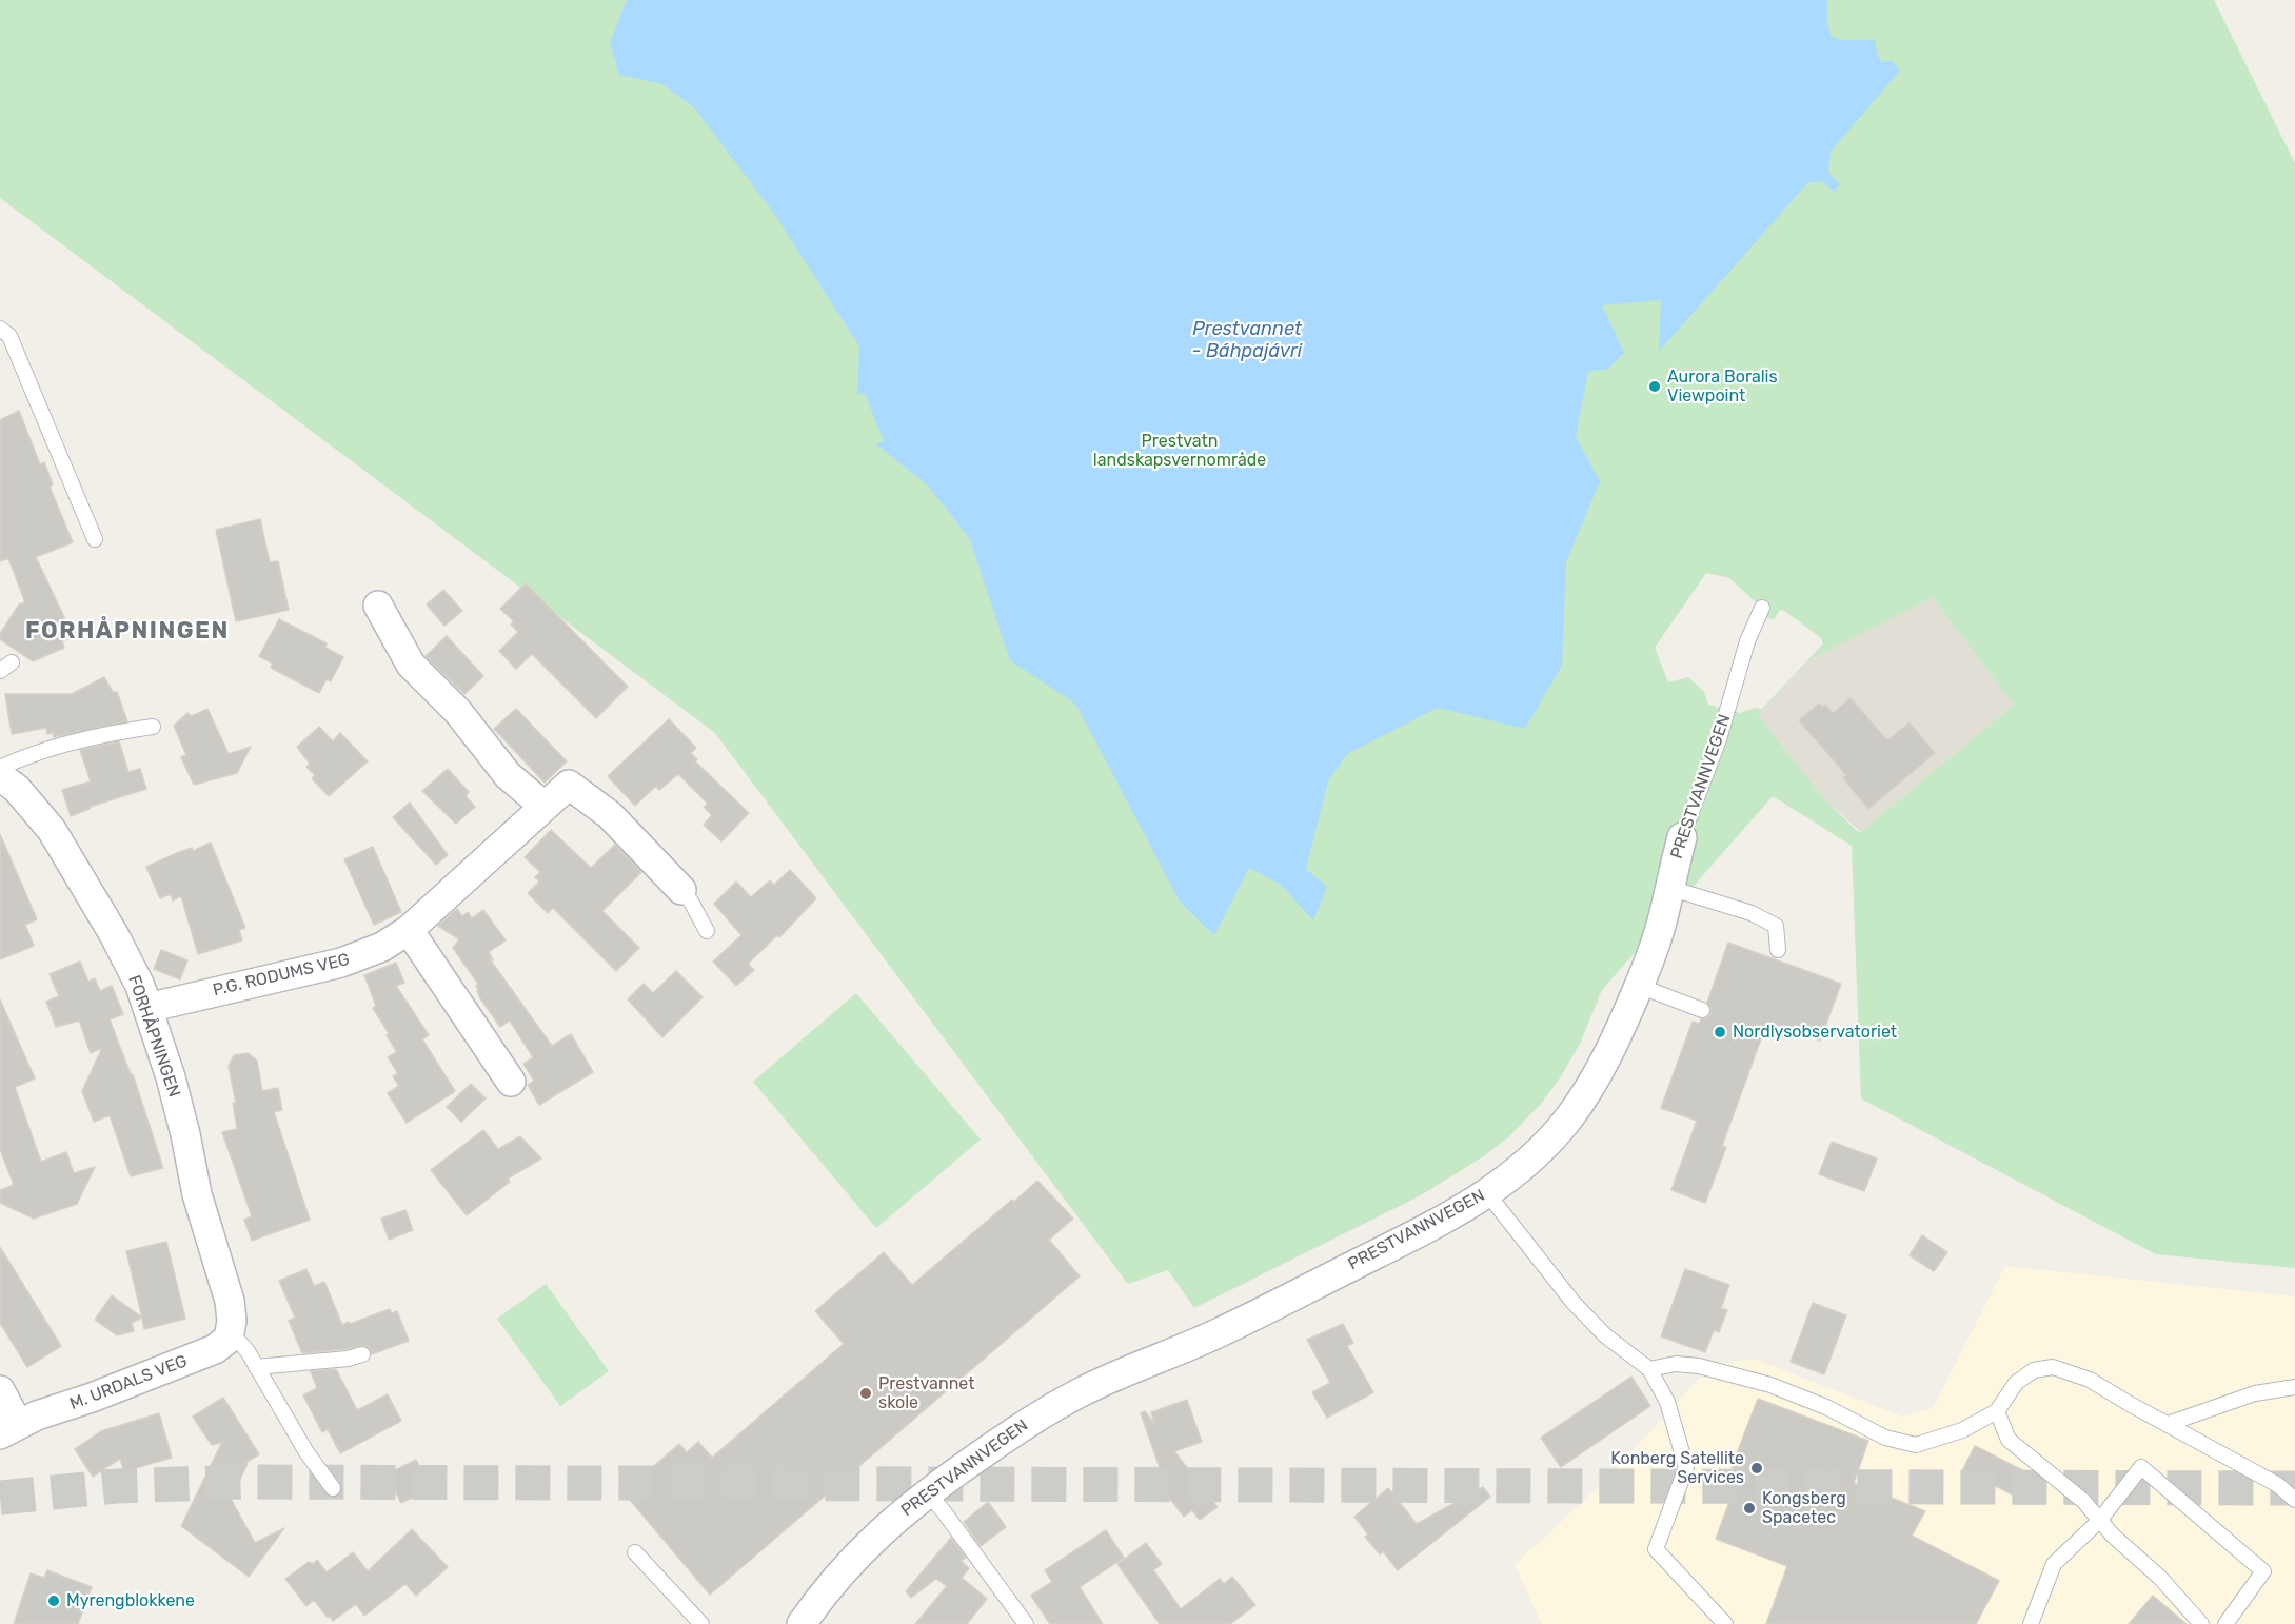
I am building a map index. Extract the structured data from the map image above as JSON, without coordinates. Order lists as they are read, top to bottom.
{
  "streets": {
    "street": [
      "PRESTVANNVEGEN",
      "P.G. RODUMS VEG",
      "FORHÅPNINGEN",
      "M. URDALS VEG"
    ]
  },
  "crossings": [
    ["P.G. RODUMS VEG", "FORHÅPNINGEN"],
    ["FORHÅPNINGEN", "M. URDALS VEG"]
  ],
  "districts": ["FORHÅPNINGEN"],
  "water": ["Prestvannet - Báhpajávri"],
  "parks": ["Prestvatn landskapsvernområde"],
  "places": [
    "Aurora Boralis Viewpoint",
    "Nordlysobservatoriet",
    "Prestvannet skole",
    "Konberg Satellite Services",
    "Kongsberg Spacetec",
    "Myrengblokkene"
  ]
}
